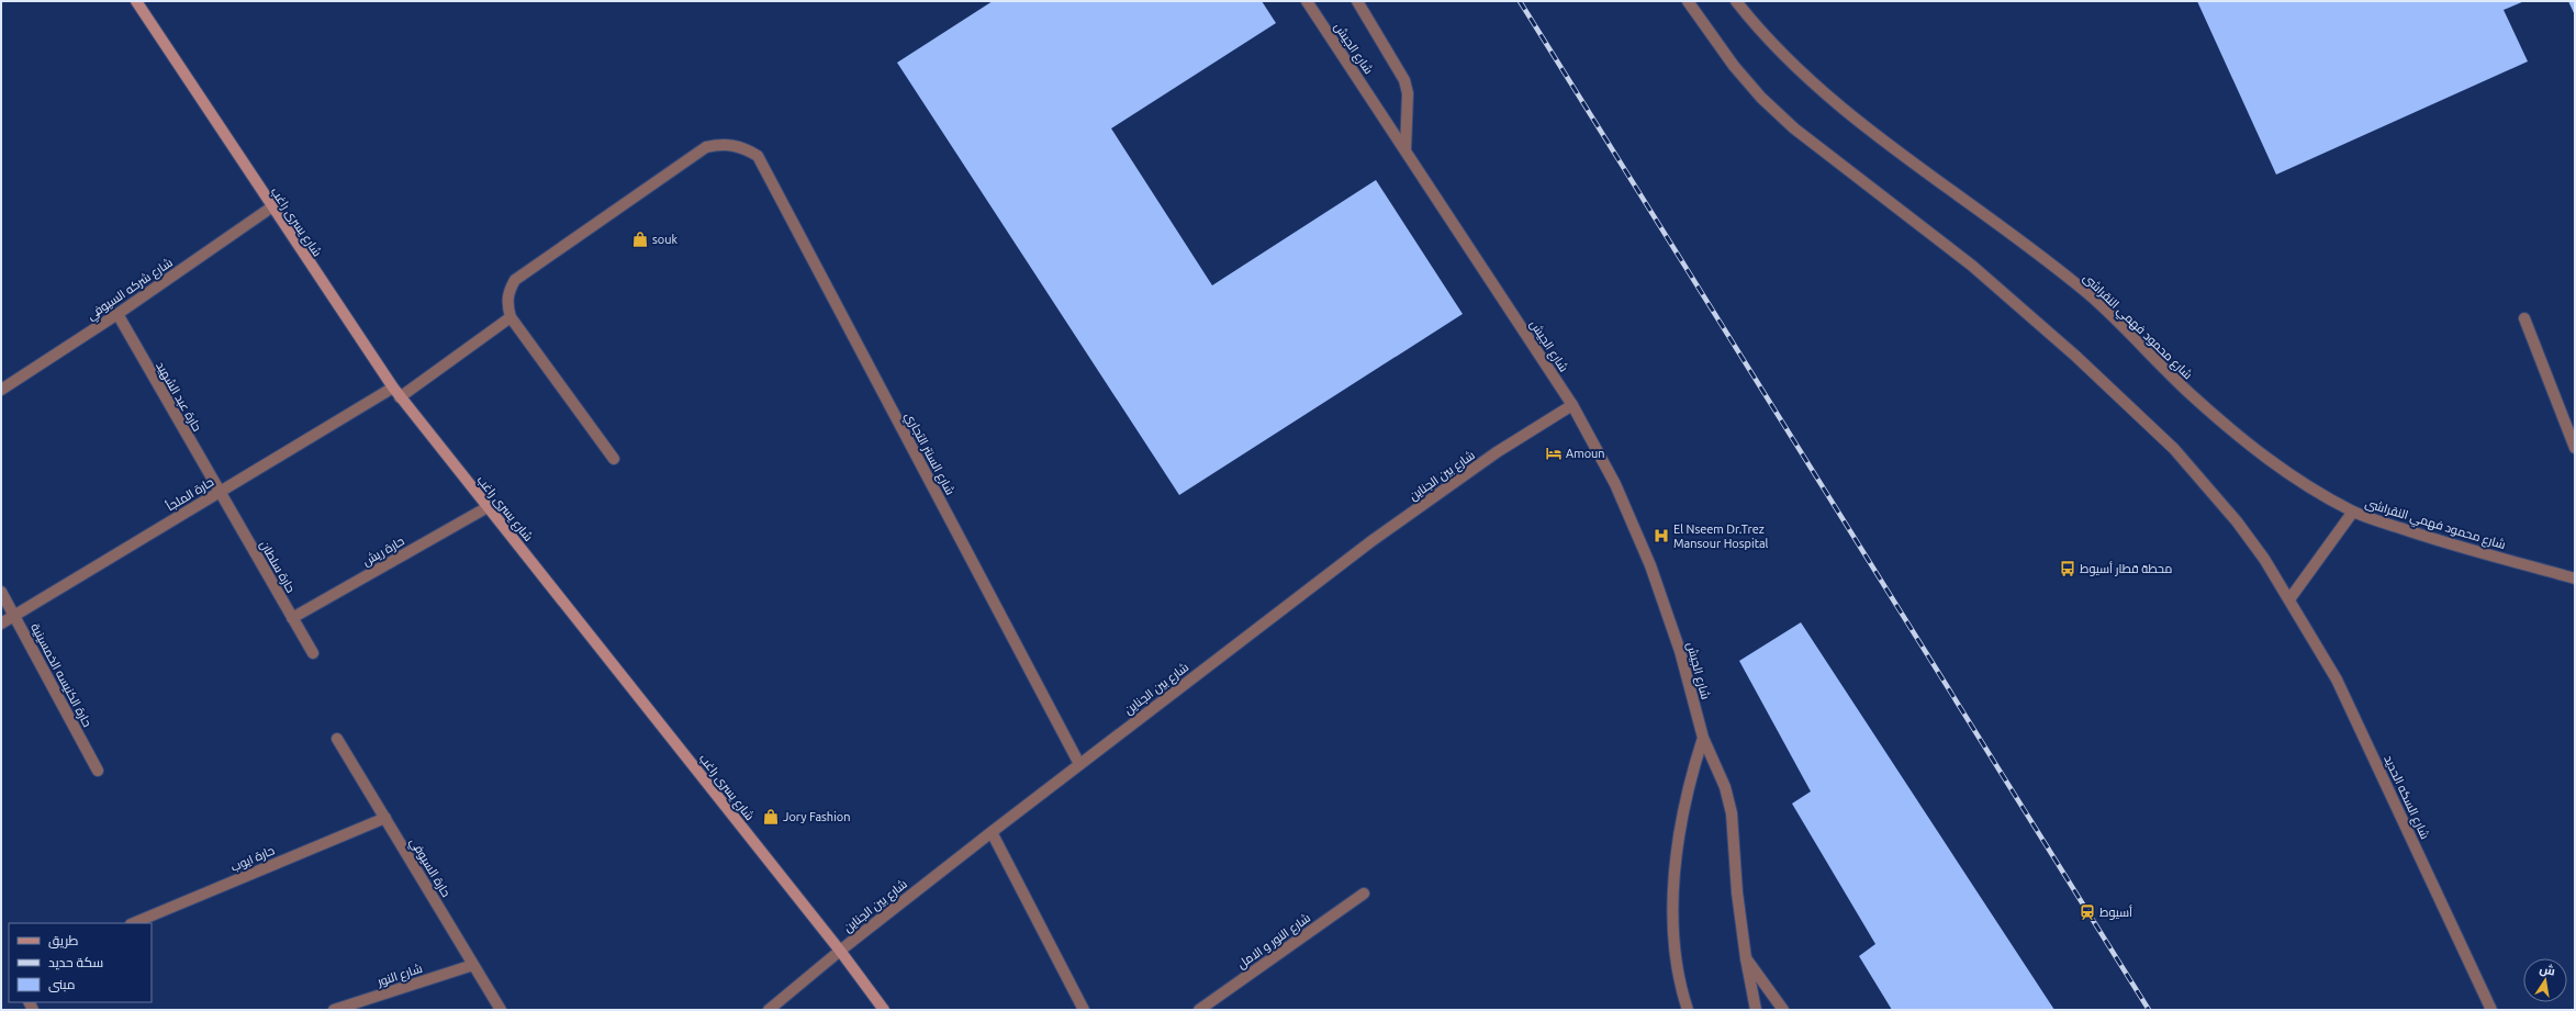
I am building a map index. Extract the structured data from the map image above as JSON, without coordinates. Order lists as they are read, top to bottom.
{
  "streets": {
    "main road": ["شارع يسرى راغب"],
    "street": [
      "شارع الجيش",
      "شارع شركه السيوفي",
      "شارع محمود فهمي النقراشى",
      "حارة عبد الشهيد",
      "شارع السنتر التجاري",
      "شارع بين الجناين",
      "حارة الملجأ",
      "حارة ريش",
      "حارة سلطان",
      "حارة الكنيسه الخمسينية",
      "شارع السكه الحديد",
      "حارة ايوب",
      "حارة السيوفي",
      "شارع النور و الامل",
      "شارع النور"
    ]
  },
  "crossings": [
    ["شارع الجيش", "شارع بين الجناين"],
    ["شارع يسرى راغب", "شارع شركه السيوفي"],
    ["شارع يسرى راغب", "شارع بين الجناين"],
    ["شارع يسرى راغب", "حارة الملجأ"],
    ["شارع يسرى راغب", "حارة ريش"],
    ["شارع شركه السيوفي", "حارة عبد الشهيد"],
    ["حارة عبد الشهيد", "حارة الملجأ"],
    ["حارة عبد الشهيد", "حارة سلطان"],
    ["شارع السنتر التجاري", "شارع بين الجناين"],
    ["حارة الملجأ", "حارة سلطان"],
    ["حارة الملجأ", "حارة الكنيسه الخمسينية"],
    ["حارة ريش", "حارة سلطان"],
    ["حارة ايوب", "حارة السيوفي"],
    ["حارة السيوفي", "شارع النور"]
  ],
  "places": {
    "shop": ["souk", "Jory Fashion"],
    "hotel": ["Amoun"],
    "hospital": ["El Nseem Dr.Trez Mansour Hospital"],
    "bus stop": ["محطة قطار أسيوط"],
    "station": ["أسيوط"]
  },
  "legend": ["طريق", "سكة حديد", "مبنى"],
  "north": "top"
}
